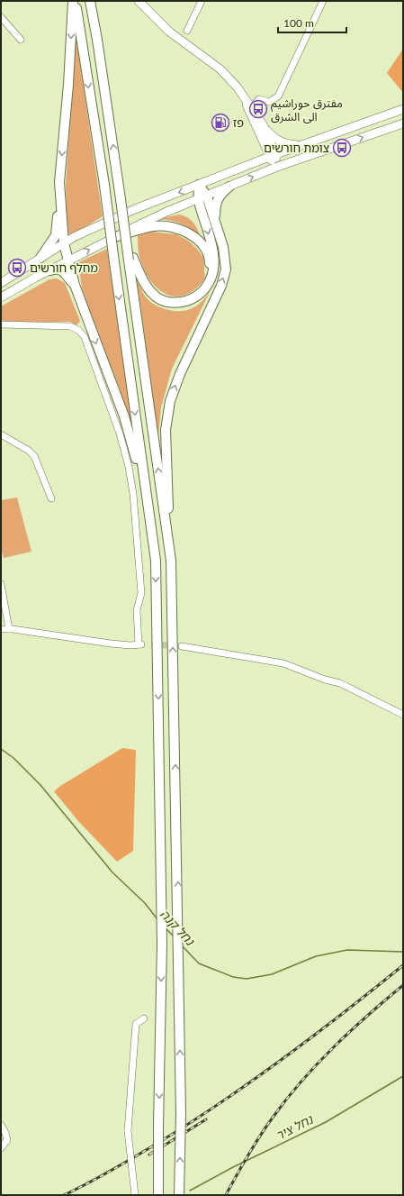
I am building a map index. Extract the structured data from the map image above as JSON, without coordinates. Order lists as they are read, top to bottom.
{
  "water": ["נחל קנה", "נחל ציר"],
  "places": {
    "bus stop": ["مفترق حوراشيم الى الشرق", "צומת חורשים", "מחלף חורשים"],
    "fuel station": ["פז"]
  },
  "scale_bar": "100 m"
}
